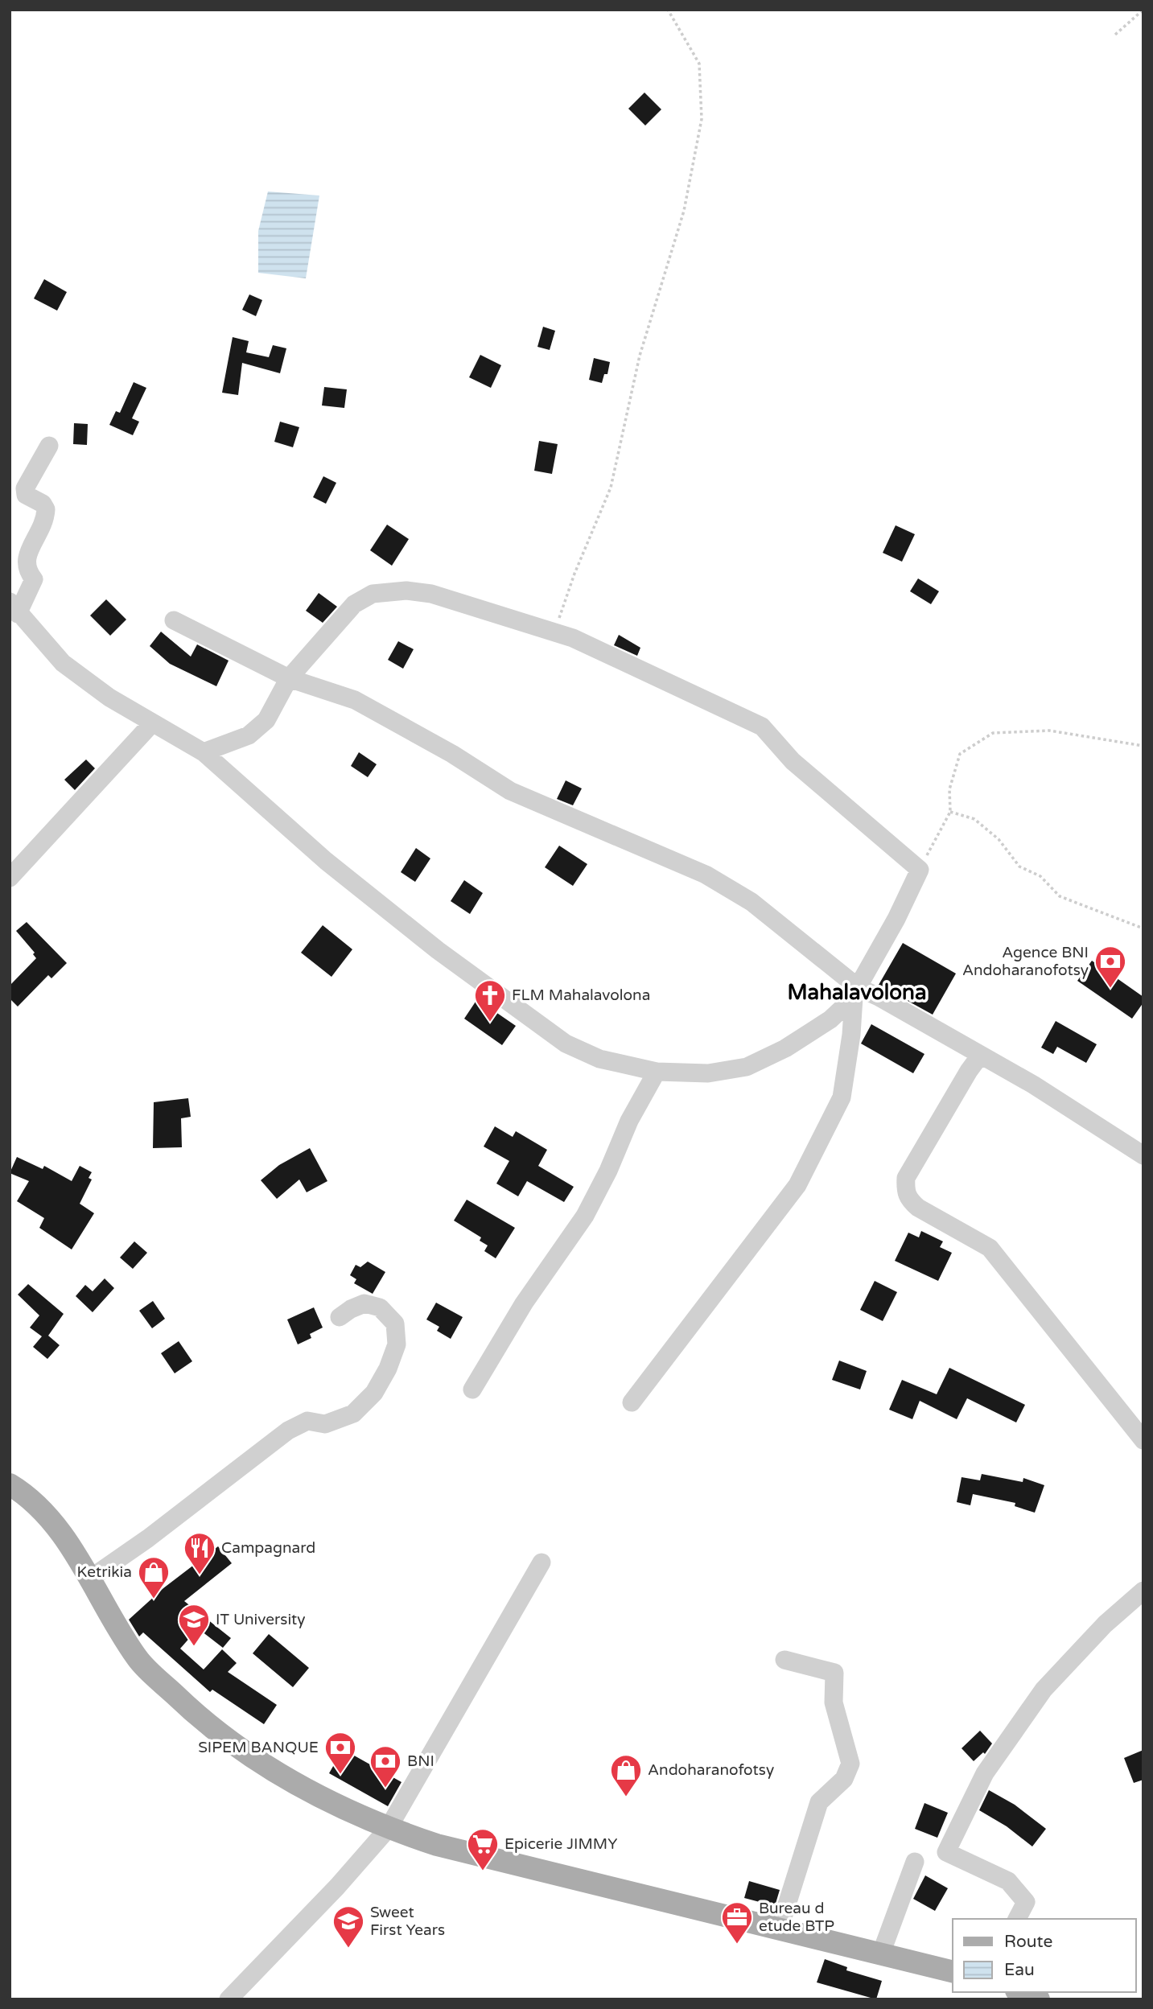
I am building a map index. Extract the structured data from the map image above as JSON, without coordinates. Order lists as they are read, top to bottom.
{
  "districts": ["Mahalavolona"],
  "places": {
    "bank": ["Agence BNI Andoharanofotsy", "SIPEM BANQUE", "BNI"],
    "church": ["FLM Mahalavolona"],
    "restaurant": ["Campagnard"],
    "shop": ["Ketrikia", "Andoharanofotsy"],
    "school or university": ["IT University", "Sweet First Years"],
    "supermarket": ["Epicerie JIMMY"],
    "office": ["Bureau d etude BTP"]
  },
  "legend": ["Route", "Eau"]
}
